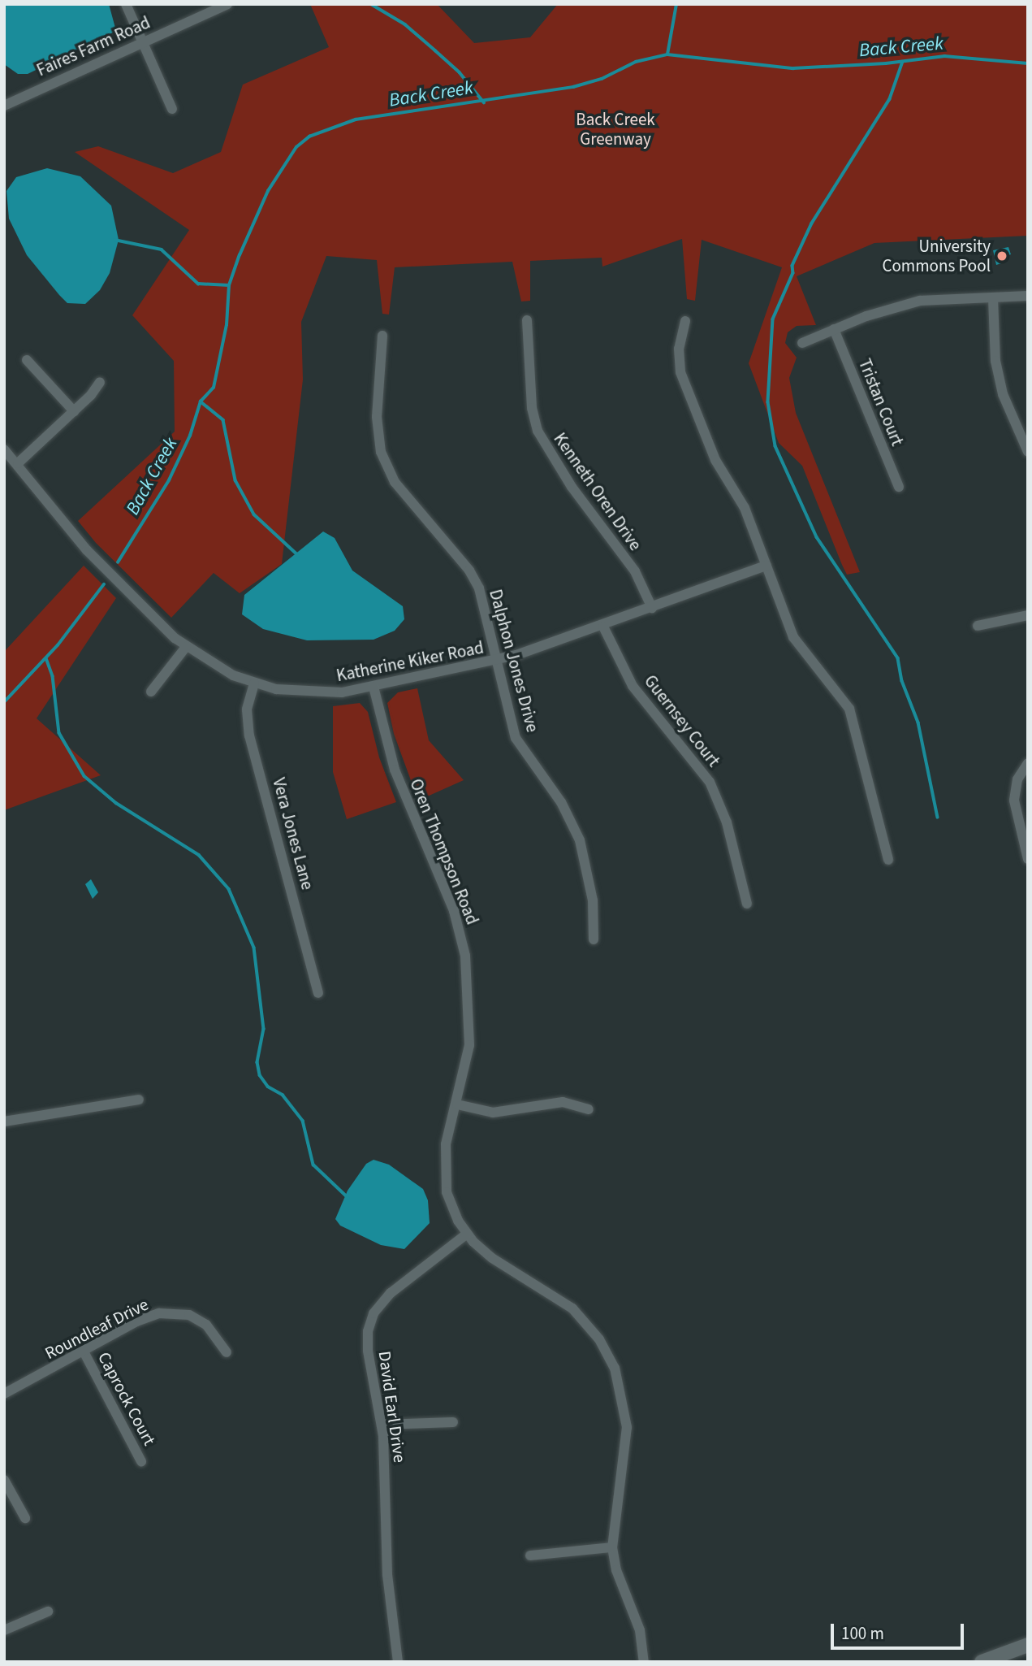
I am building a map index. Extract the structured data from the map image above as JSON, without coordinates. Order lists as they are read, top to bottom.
{
  "streets": {
    "street": [
      "Faires Farm Road",
      "Tristan Court",
      "Kenneth Oren Drive",
      "Dalphon Jones Drive",
      "Katherine Kiker Road",
      "Guernsey Court",
      "Vera Jones Lane",
      "Oren Thompson Road",
      "Roundleaf Drive",
      "Caprock Court",
      "David Earl Drive"
    ]
  },
  "crossings": [
    ["Kenneth Oren Drive", "Katherine Kiker Road"],
    ["Dalphon Jones Drive", "Katherine Kiker Road"],
    ["Katherine Kiker Road", "Guernsey Court"],
    ["Katherine Kiker Road", "Vera Jones Lane"],
    ["Katherine Kiker Road", "Oren Thompson Road"],
    ["Oren Thompson Road", "David Earl Drive"],
    ["Roundleaf Drive", "Caprock Court"]
  ],
  "water": ["Back Creek"],
  "parks": ["Back Creek Greenway"],
  "places": ["University Commons Pool"],
  "scale_bar": "100 m"
}
